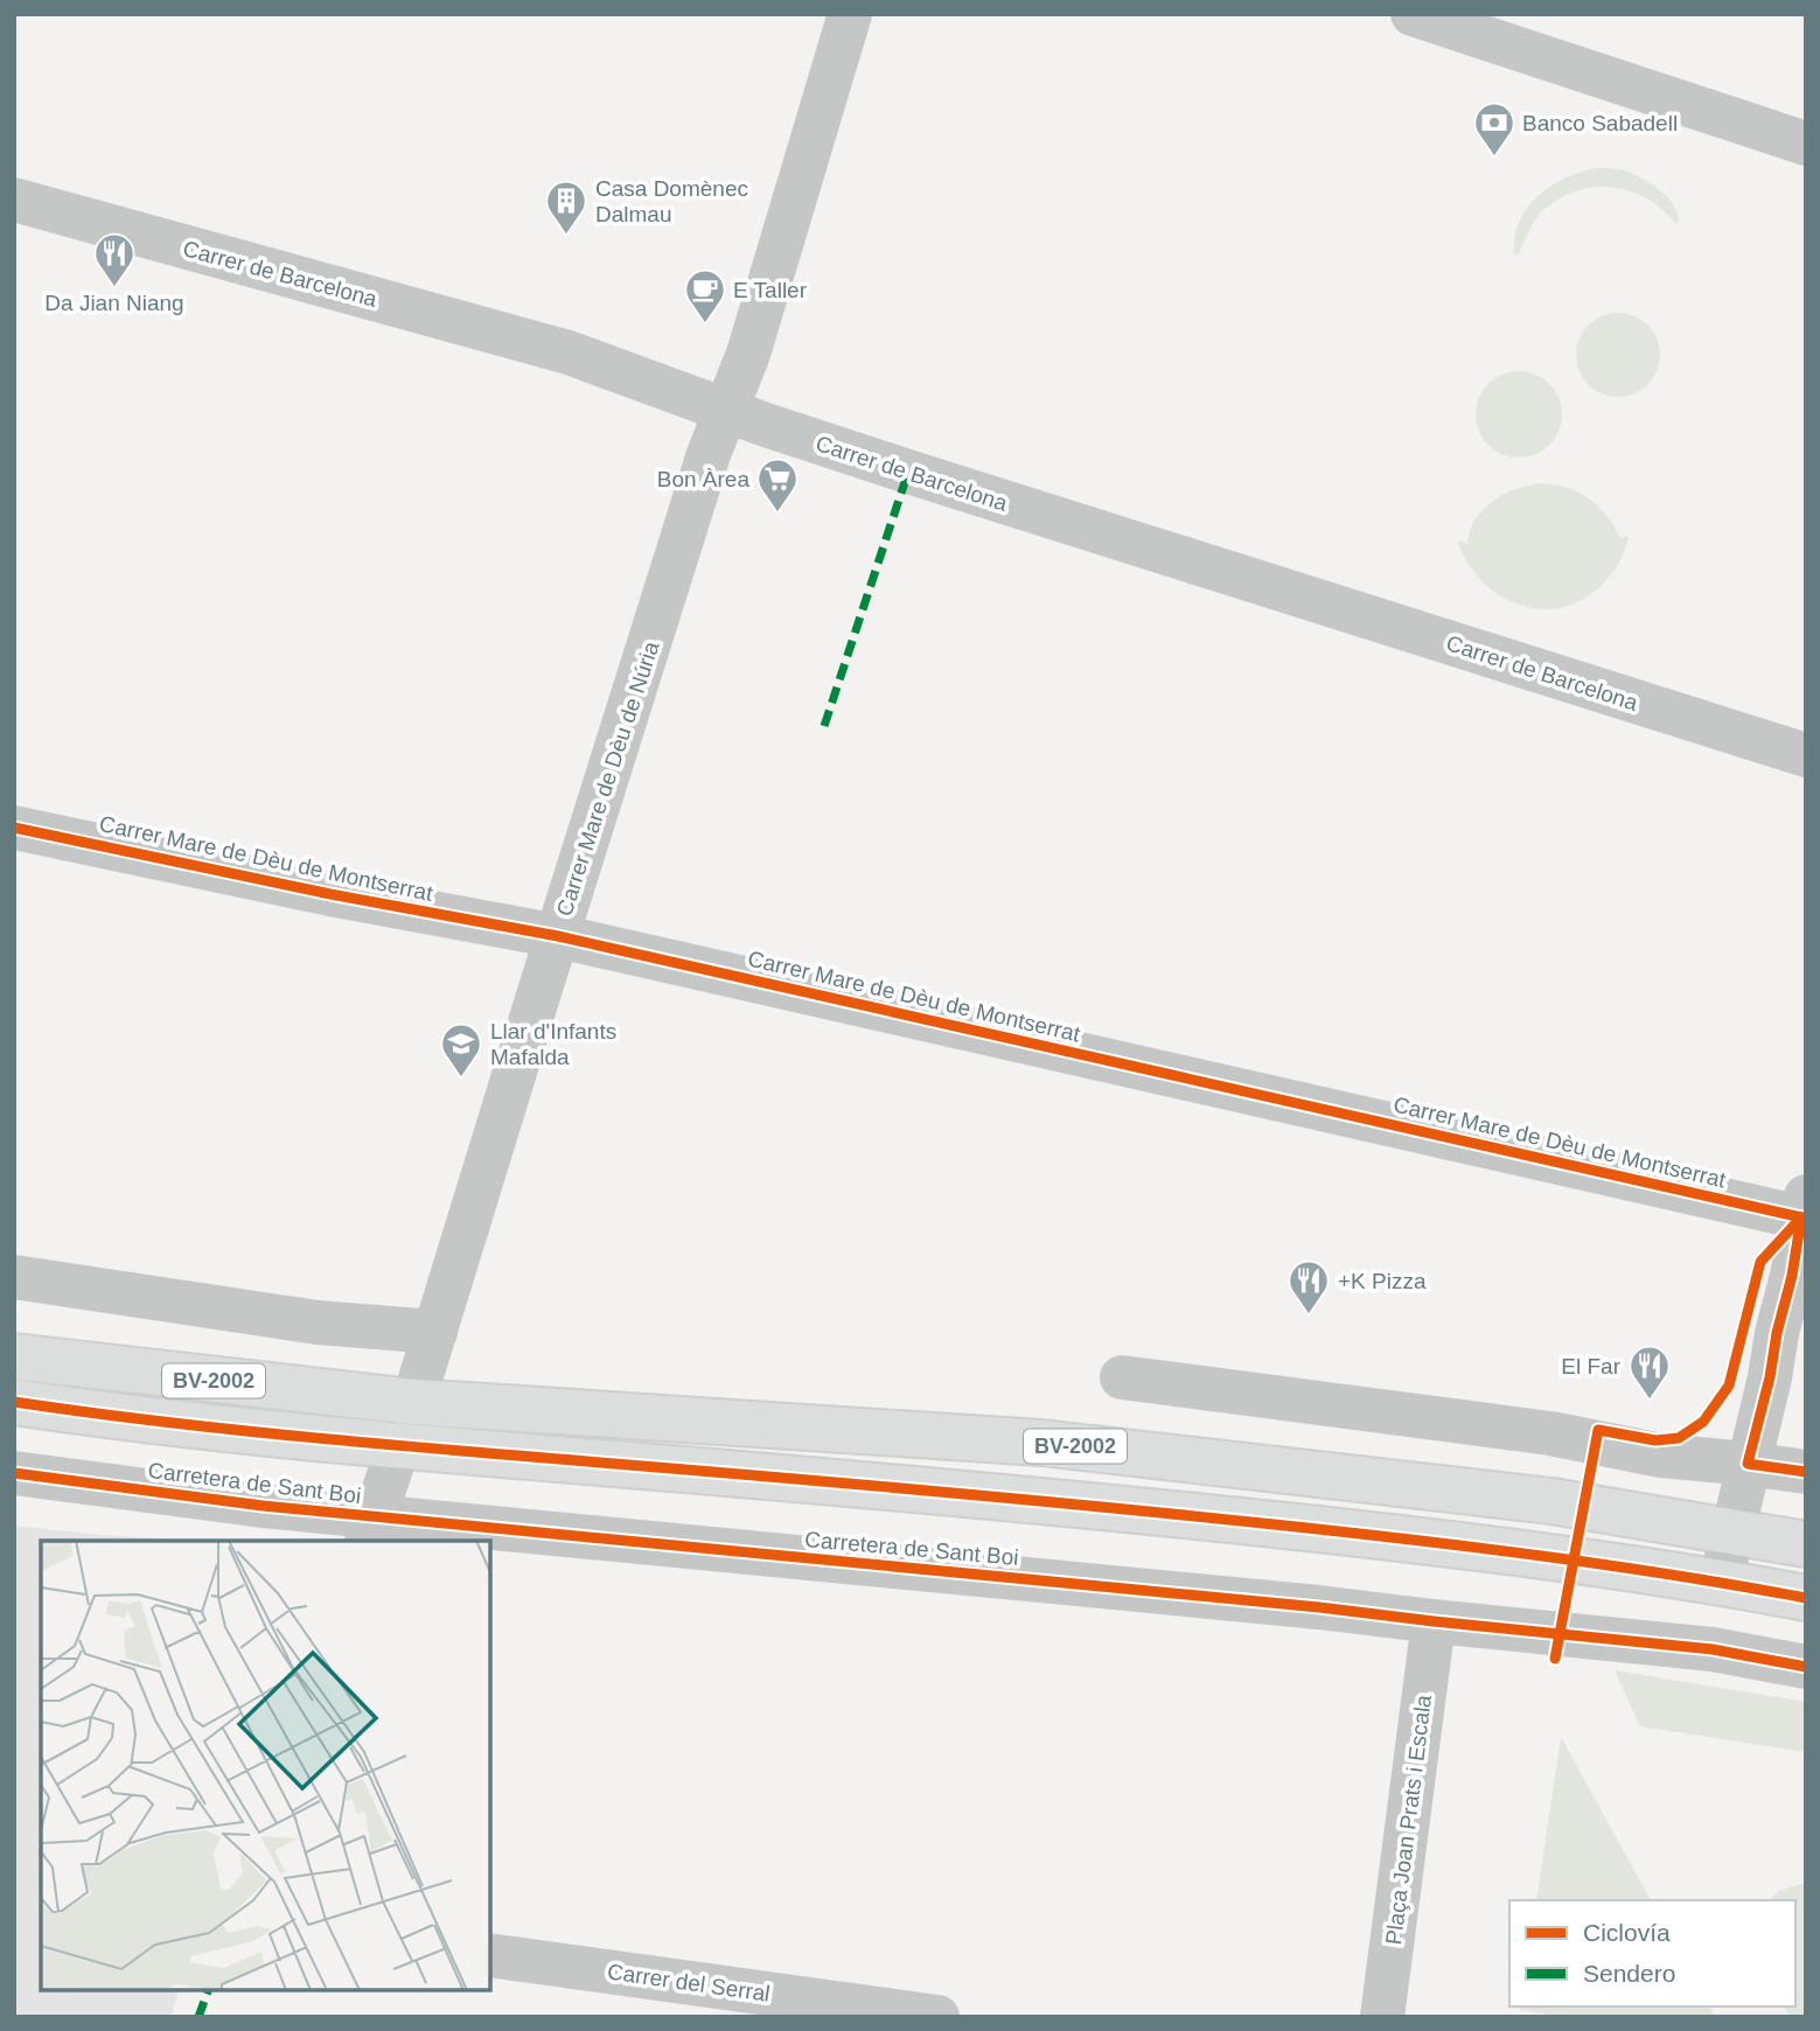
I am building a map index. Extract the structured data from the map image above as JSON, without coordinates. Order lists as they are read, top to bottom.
{
  "streets": {
    "main road": ["BV-2002"],
    "street": [
      "Carrer de Barcelona",
      "Carrer Mare de Dèu de Núria",
      "Carrer Mare de Dèu de Montserrat",
      "Carretera de Sant Boi",
      "Plaça Joan Prats i Escala",
      "Carrer del Serral"
    ]
  },
  "crossings": [
    ["Carrer de Barcelona", "Carrer Mare de Dèu de Núria"],
    ["Carrer Mare de Dèu de Núria", "Carrer Mare de Dèu de Montserrat"],
    ["Carrer Mare de Dèu de Núria", "BV-2002"],
    ["Carrer Mare de Dèu de Núria", "Carretera de Sant Boi"],
    ["Carretera de Sant Boi", "Plaça Joan Prats i Escala"]
  ],
  "places": {
    "bank": ["Banco Sabadell"],
    "building": ["Casa Domènec Dalmau"],
    "restaurant": ["Da Jian Niang", "+K Pizza", "El Far"],
    "cafe": ["E Taller"],
    "supermarket": ["Bon Àrea"],
    "school or university": ["Llar d'Infants Mafalda"]
  },
  "legend": ["Ciclovía", "Sendero"]
}
